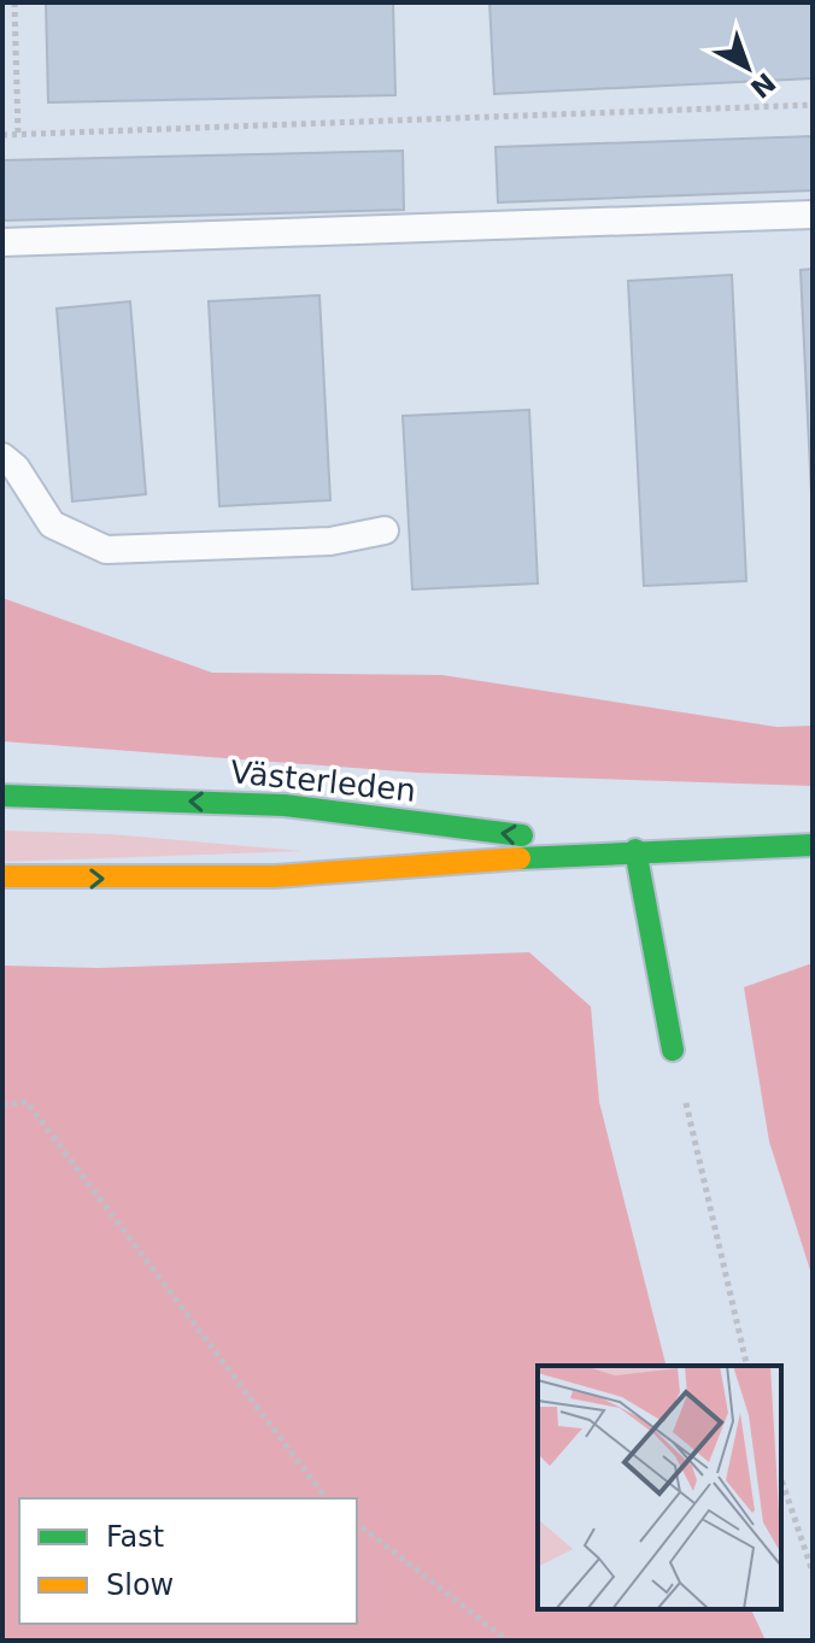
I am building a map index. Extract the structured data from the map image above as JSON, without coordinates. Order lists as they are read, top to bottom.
{
  "streets": {
    "street": ["Västerleden"]
  },
  "legend": ["Fast", "Slow"],
  "north": "bottom right"
}
